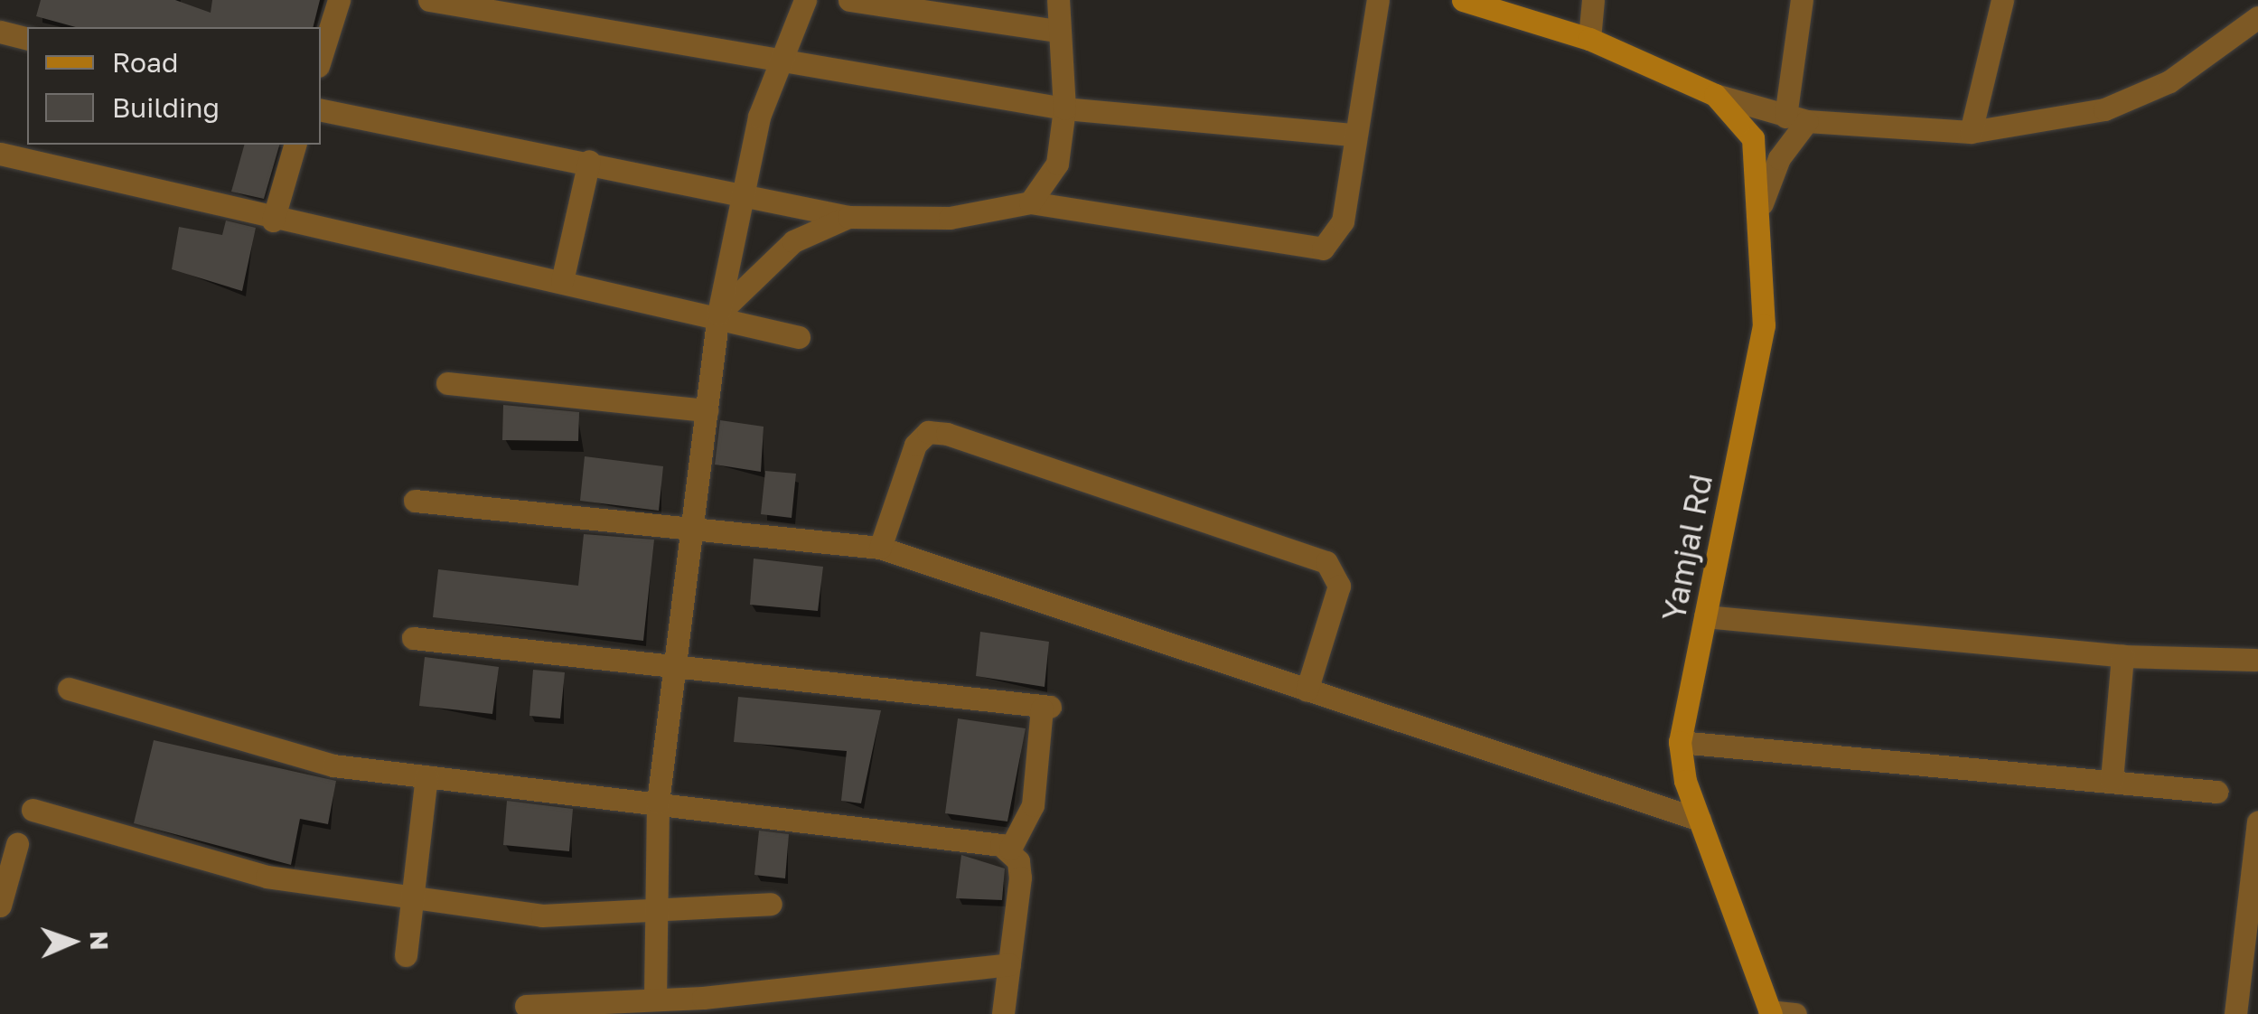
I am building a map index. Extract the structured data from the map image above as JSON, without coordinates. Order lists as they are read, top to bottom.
{
  "streets": {
    "main road": ["Yamjal Rd"]
  },
  "legend": ["Road", "Building"],
  "north": "right"
}
